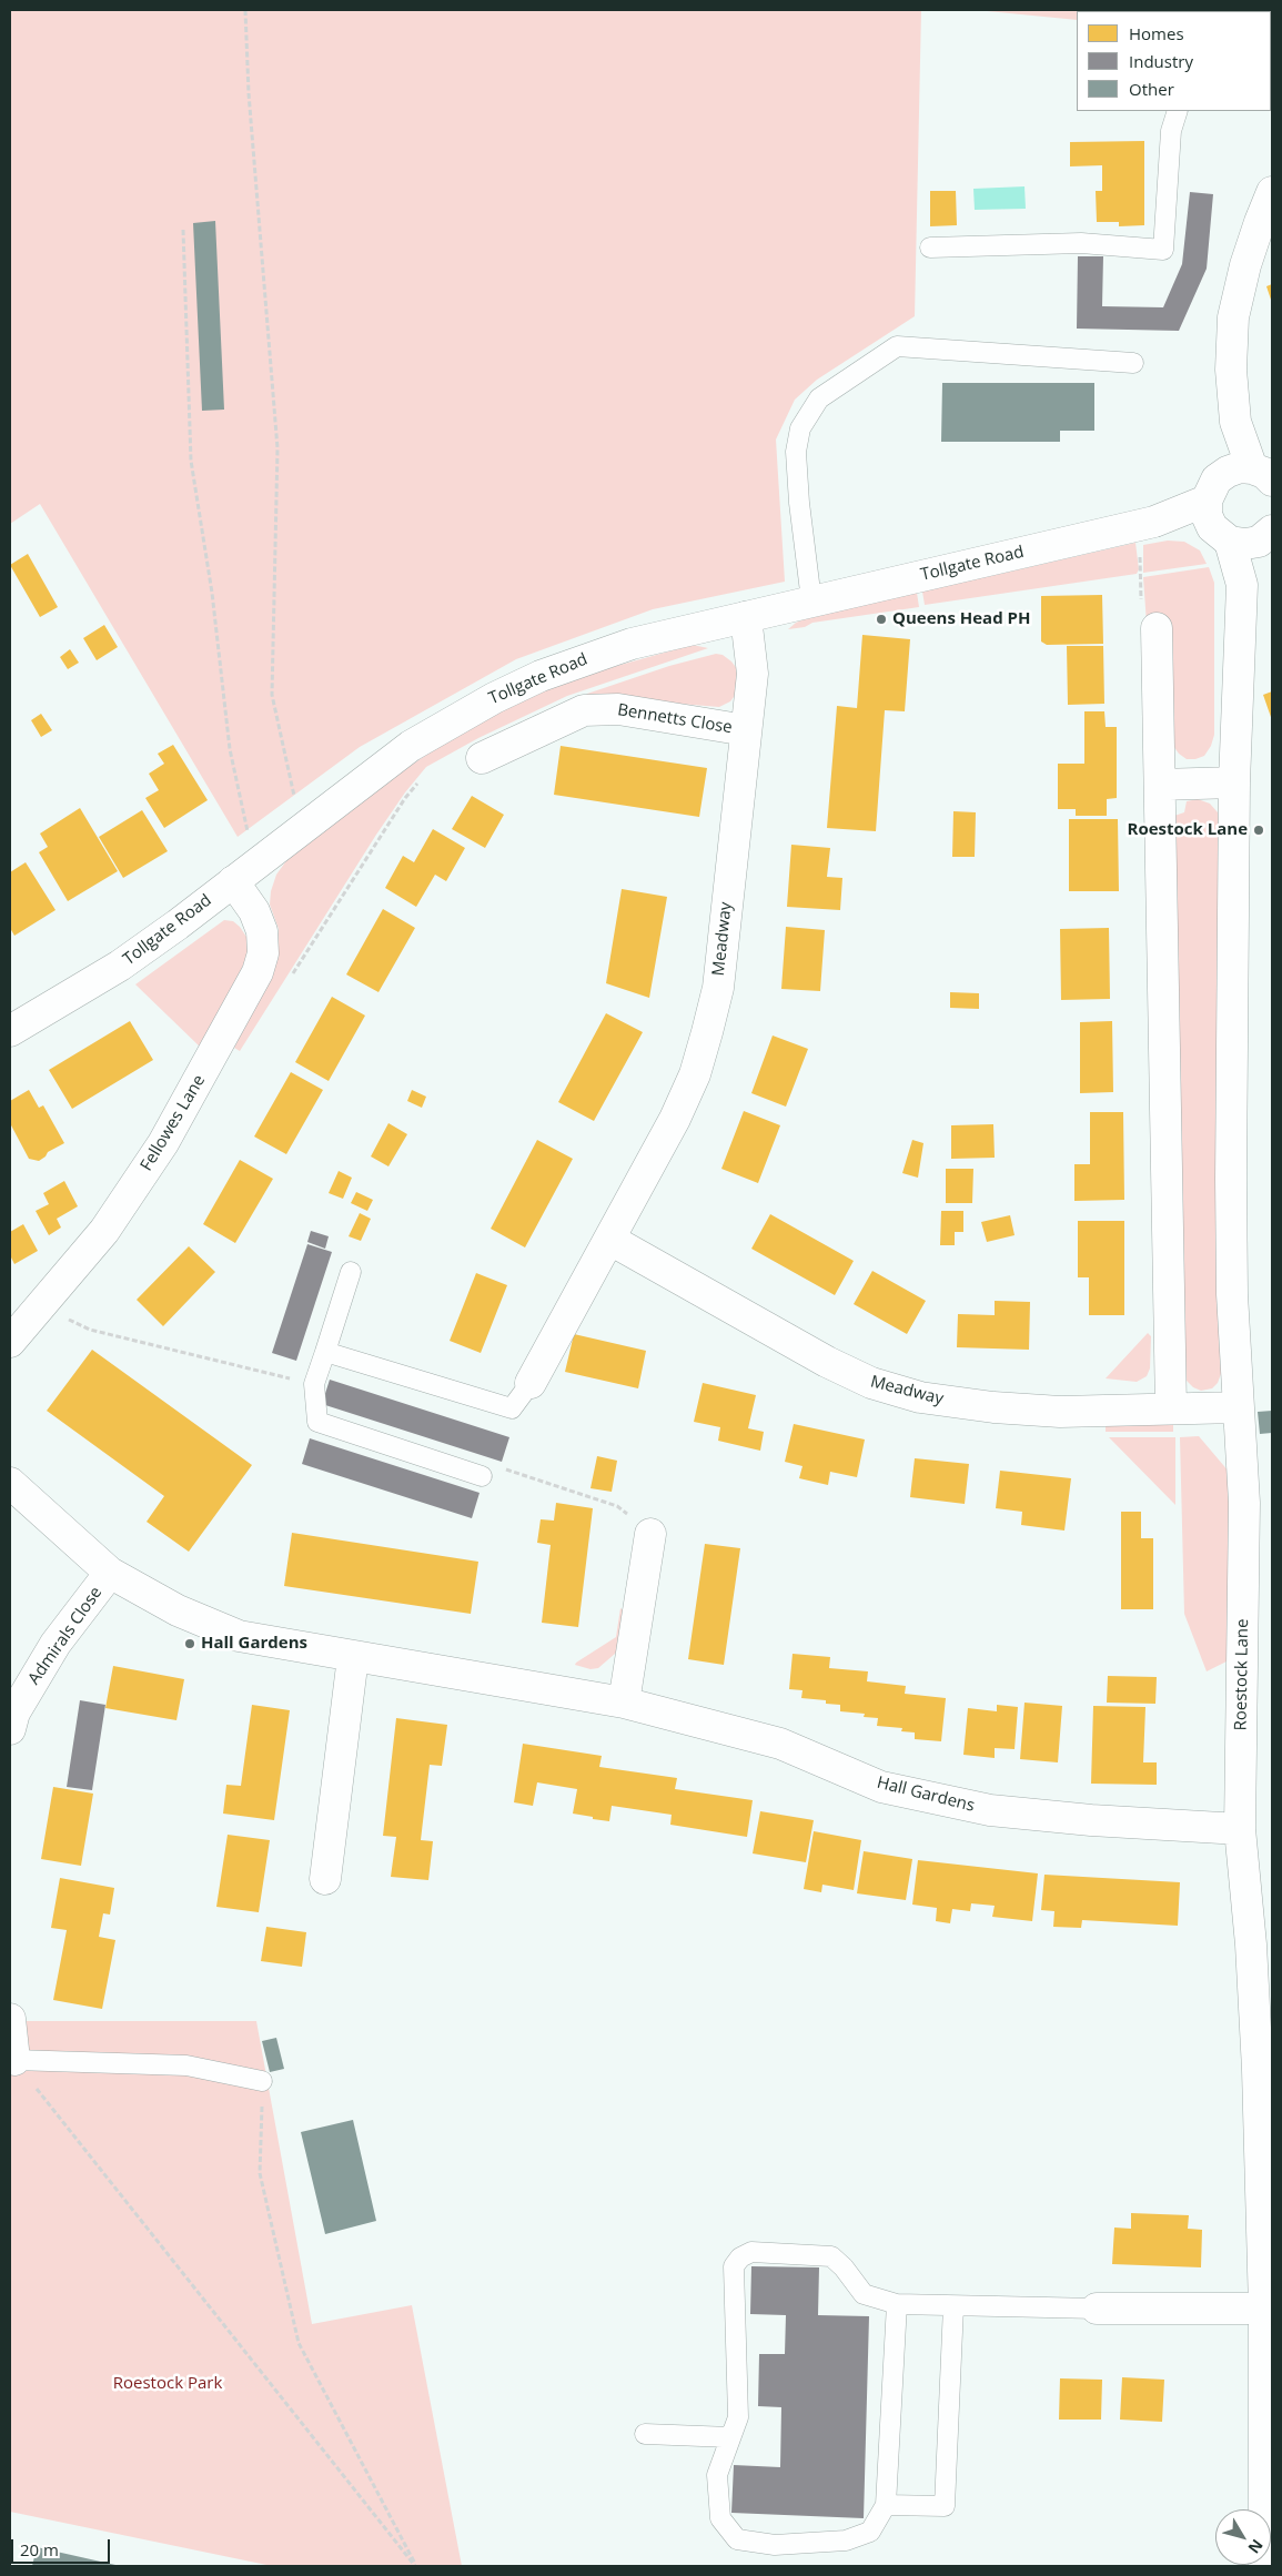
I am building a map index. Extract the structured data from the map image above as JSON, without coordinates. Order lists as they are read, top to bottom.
{
  "streets": {
    "street": [
      "Tollgate Road",
      "Bennetts Close",
      "Meadway",
      "Fellowes Lane",
      "Admirals Close",
      "Roestock Lane",
      "Hall Gardens"
    ]
  },
  "crossings": [
    ["Tollgate Road", "Meadway"],
    ["Tollgate Road", "Fellowes Lane"],
    ["Tollgate Road", "Roestock Lane"],
    ["Bennetts Close", "Meadway"],
    ["Meadway", "Roestock Lane"],
    ["Admirals Close", "Hall Gardens"],
    ["Roestock Lane", "Hall Gardens"]
  ],
  "parks": ["Roestock Park"],
  "places": ["Queens Head PH", "Roestock Lane", "Hall Gardens"],
  "legend": ["Homes", "Industry", "Other"],
  "scale_bar": "20 m",
  "north": "bottom right"
}
